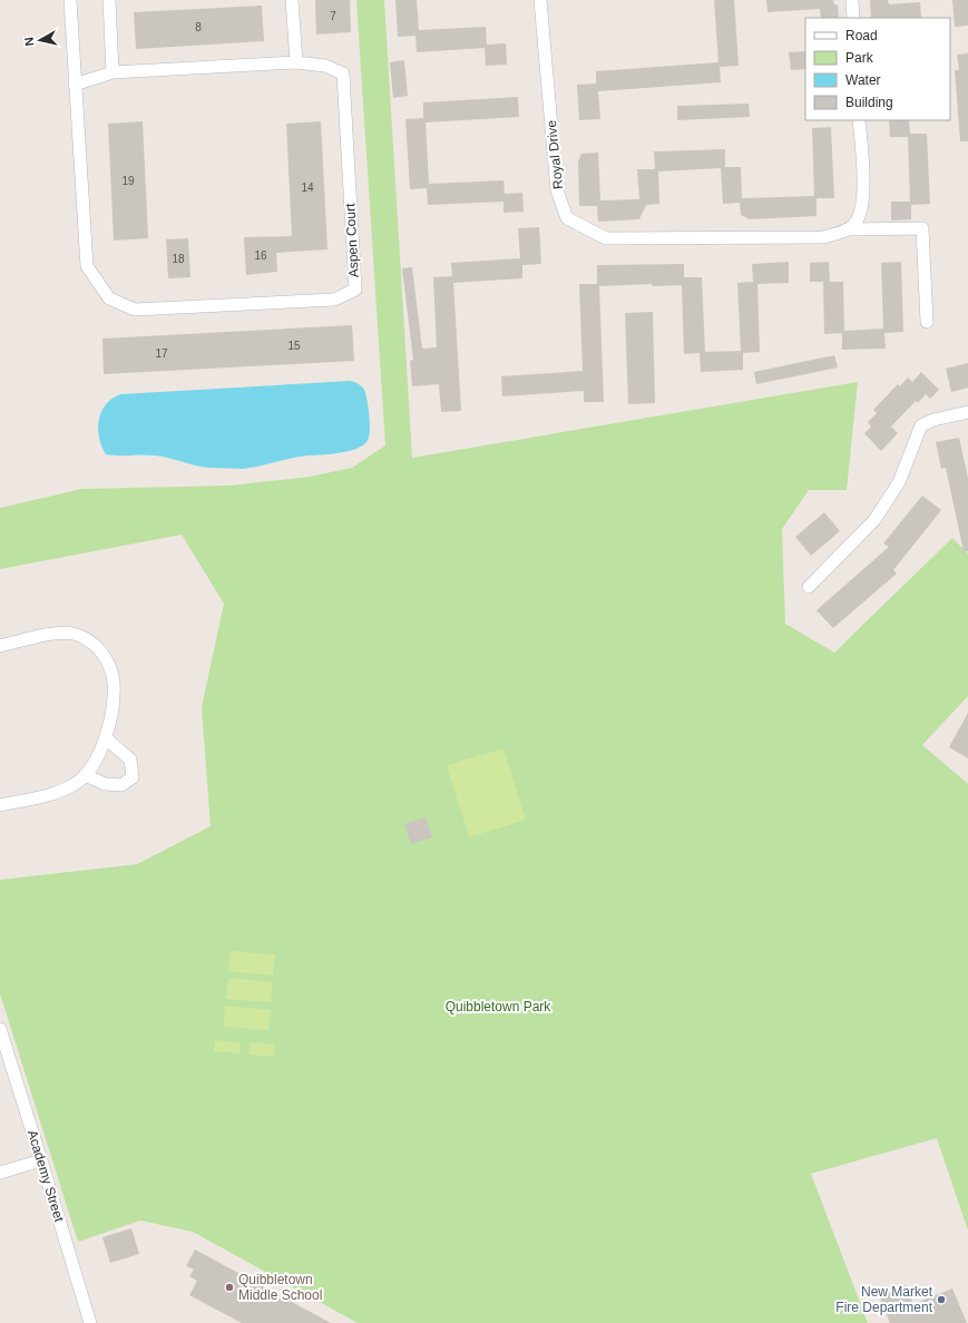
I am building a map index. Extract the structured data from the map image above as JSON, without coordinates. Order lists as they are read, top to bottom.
{
  "streets": {
    "street": ["Royal Drive", "Aspen Court", "Academy Street"]
  },
  "parks": ["Quibbletown Park"],
  "places": ["Quibbletown Middle School", "New Market Fire Department"],
  "house_numbers": [
    "7",
    "8",
    "19",
    "14",
    "16",
    "18",
    "15",
    "17"
  ],
  "legend": [
    "Road",
    "Park",
    "Water",
    "Building"
  ],
  "north": "left"
}
